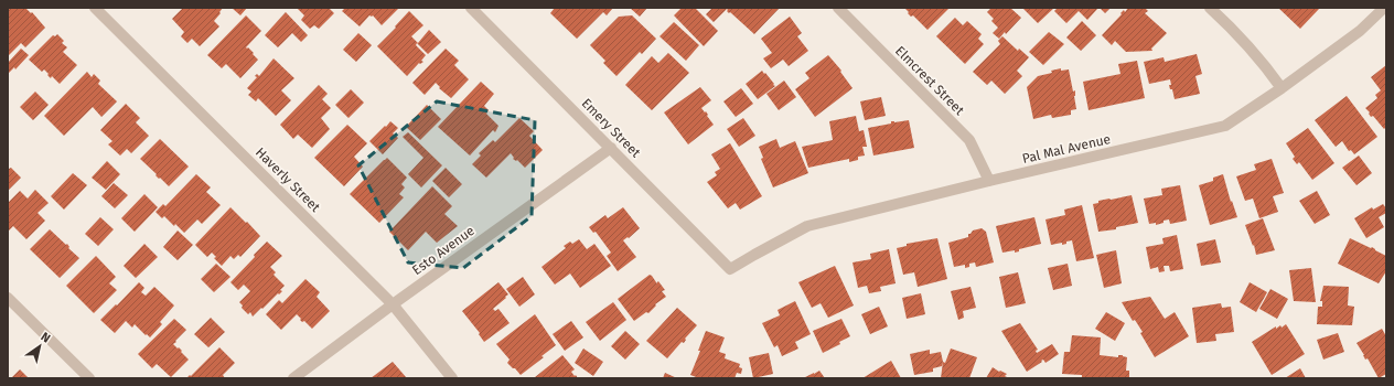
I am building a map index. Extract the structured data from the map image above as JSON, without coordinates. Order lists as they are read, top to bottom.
{
  "streets": {
    "street": [
      "Elmcrest Street",
      "Emery Street",
      "Pal Mal Avenue",
      "Haverly Street",
      "Esto Avenue"
    ]
  },
  "crossings": [
    ["Elmcrest Street", "Pal Mal Avenue"],
    ["Emery Street", "Pal Mal Avenue"],
    ["Emery Street", "Esto Avenue"],
    ["Haverly Street", "Esto Avenue"]
  ],
  "north": "top right"
}
